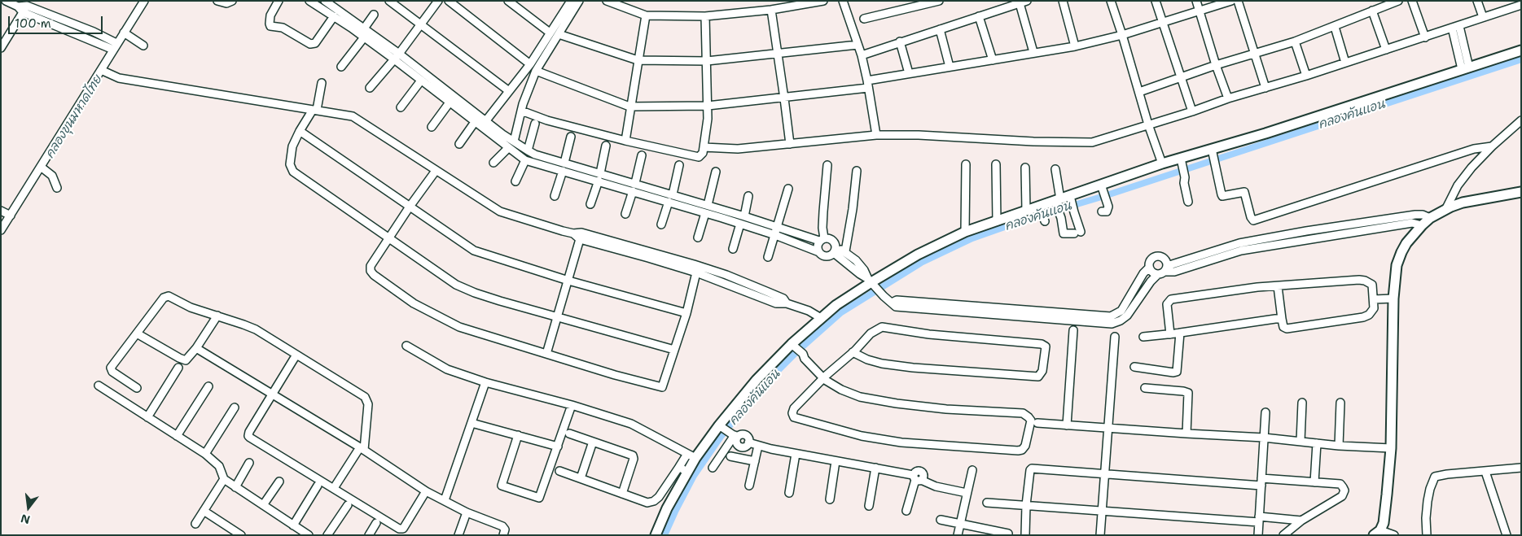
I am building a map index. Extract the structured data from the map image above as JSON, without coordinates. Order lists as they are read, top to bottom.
{
  "water": ["คลองคันแอน", "คลองขุนมหาดไทย"],
  "scale_bar": "100 m",
  "north": "bottom"
}
